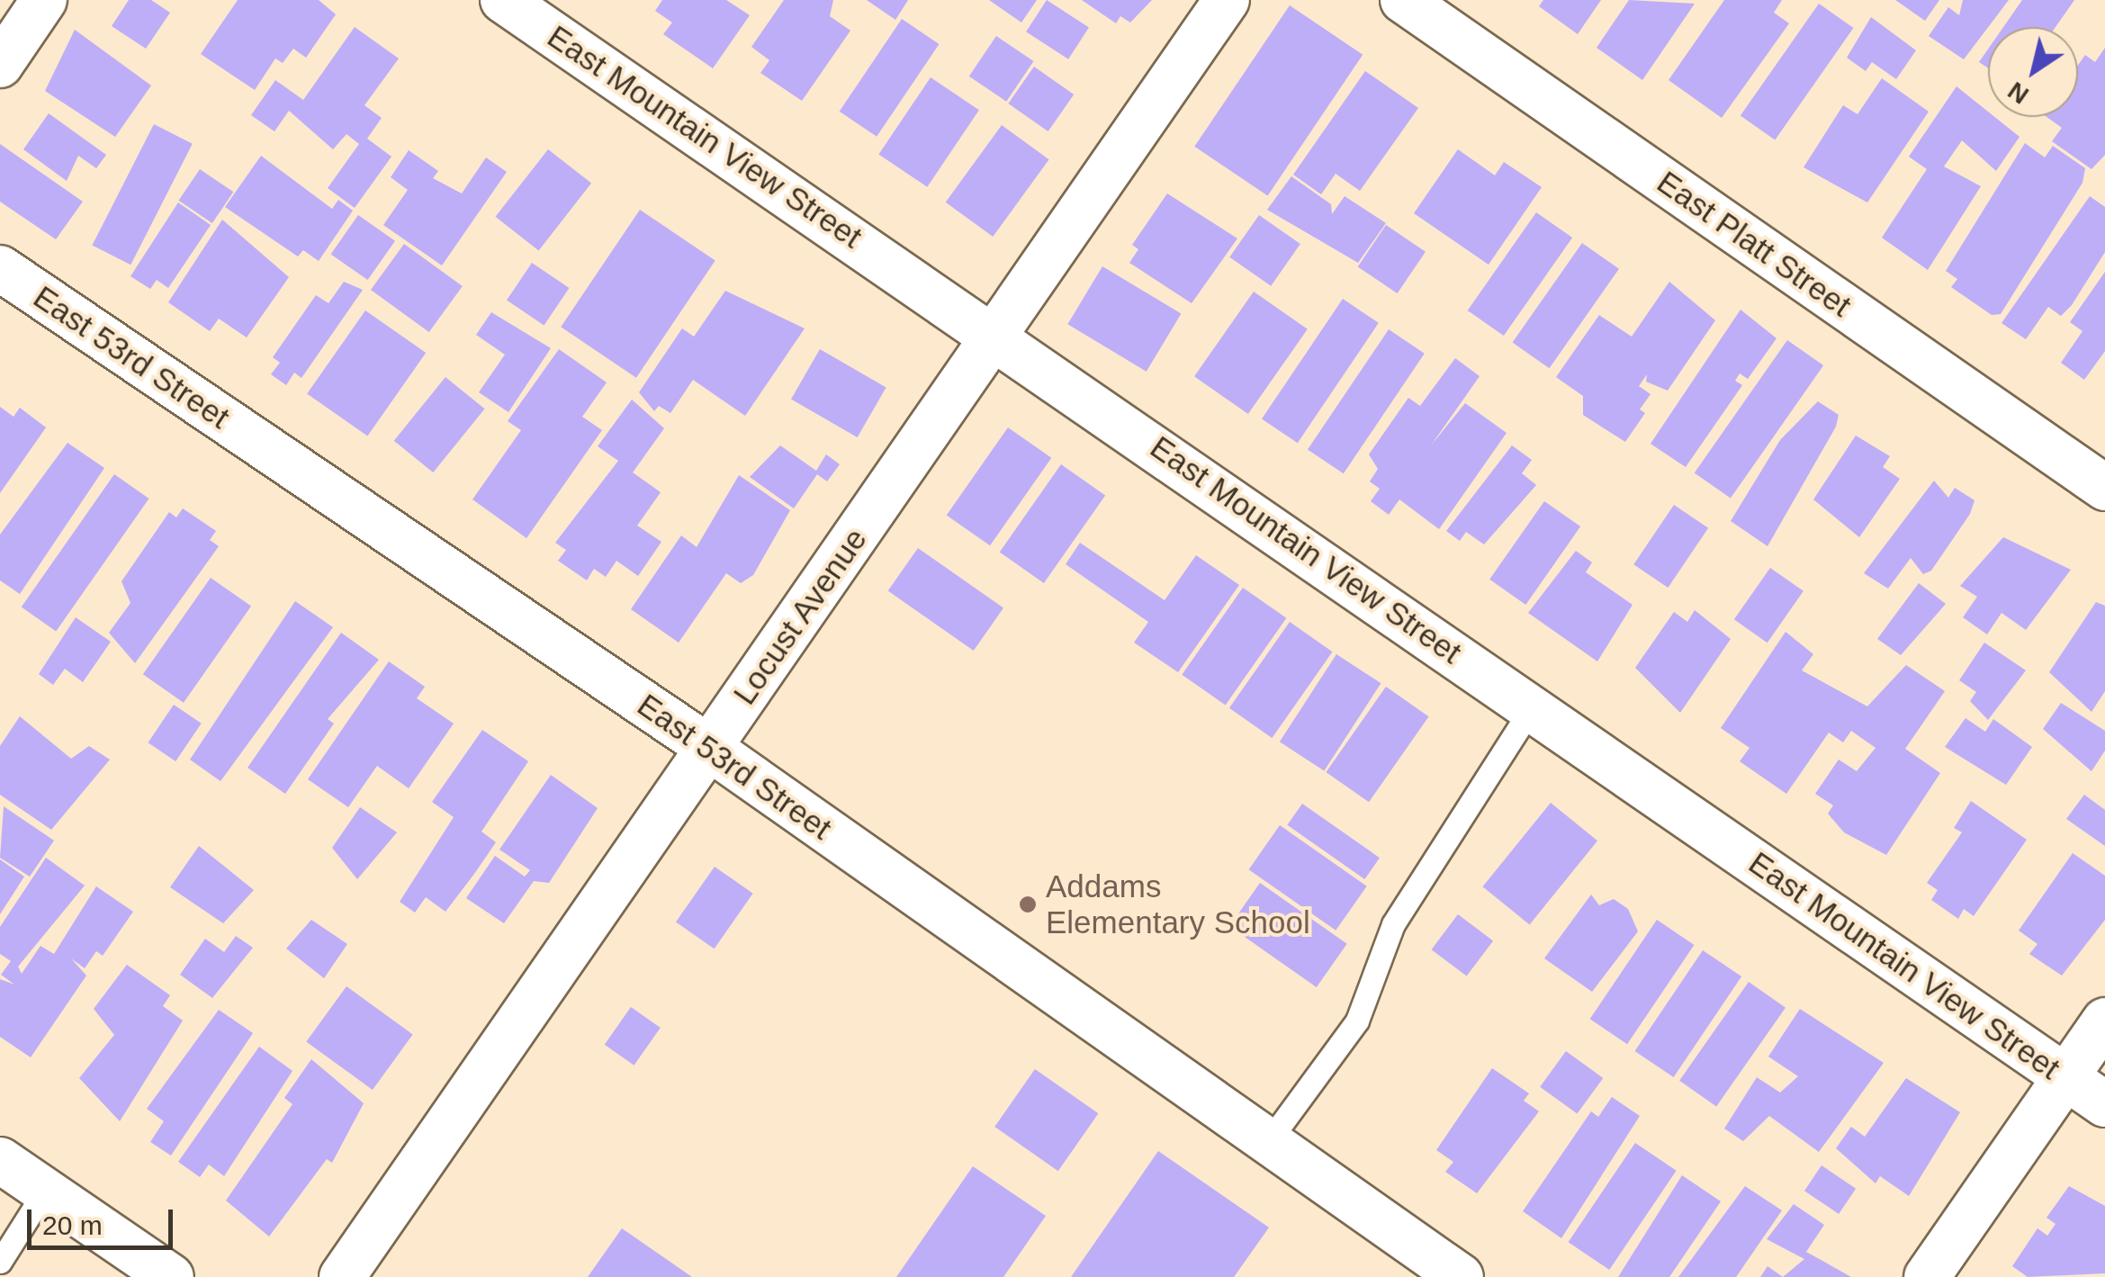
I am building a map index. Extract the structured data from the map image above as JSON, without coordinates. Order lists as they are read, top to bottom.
{
  "streets": {
    "street": [
      "East Mountain View Street",
      "East Platt Street",
      "East 53rd Street",
      "Locust Avenue"
    ]
  },
  "crossings": [
    ["East Mountain View Street", "Locust Avenue"],
    ["East 53rd Street", "Locust Avenue"]
  ],
  "places": ["Addams Elementary School"],
  "scale_bar": "20 m",
  "north": "bottom left"
}
